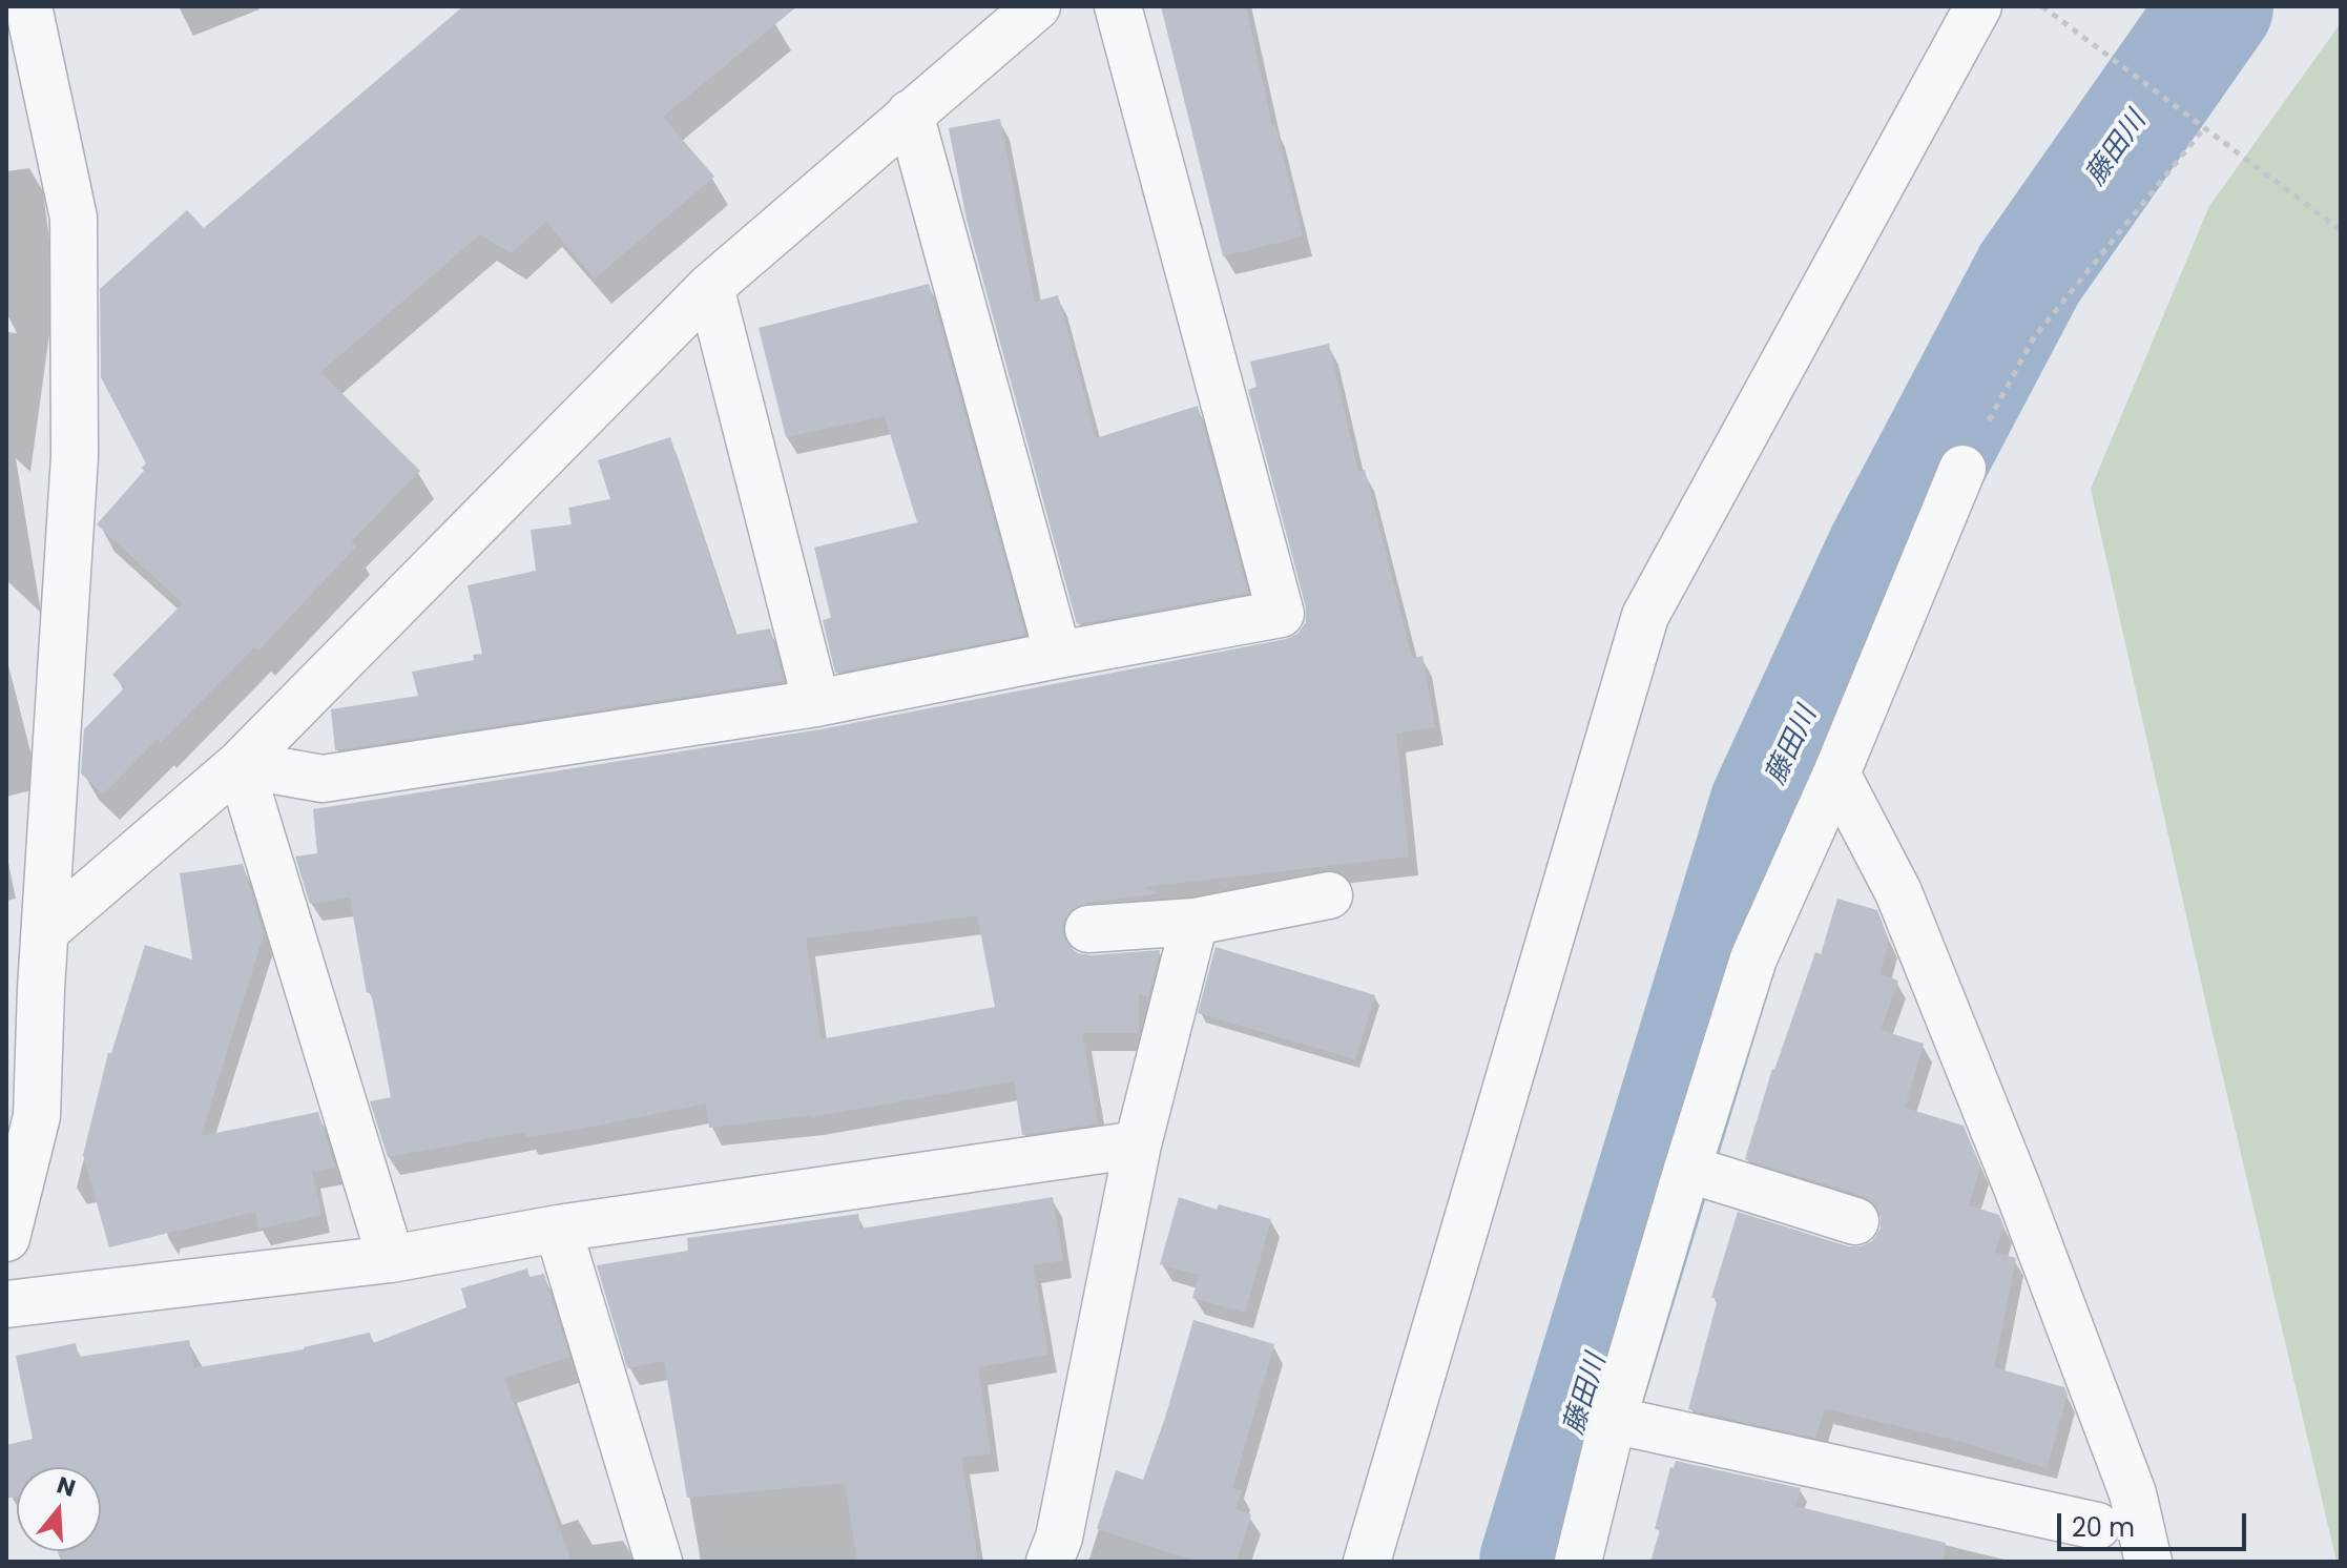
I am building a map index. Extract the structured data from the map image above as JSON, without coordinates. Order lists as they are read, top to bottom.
{
  "water": ["藤田川"],
  "scale_bar": "20 m",
  "north": "top"
}
